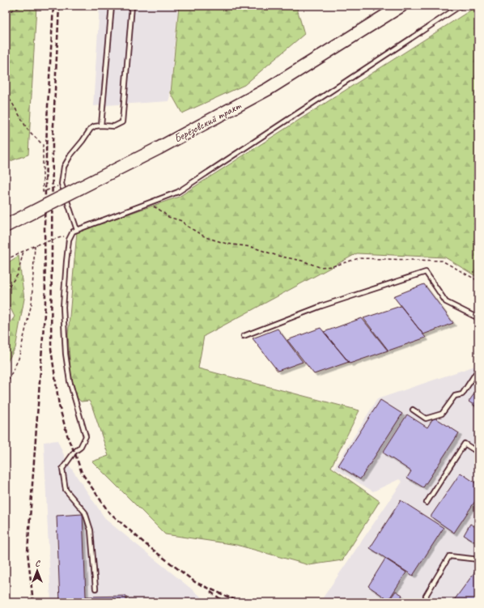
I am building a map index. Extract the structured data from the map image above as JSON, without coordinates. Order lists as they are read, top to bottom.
{
  "streets": {
    "main road": ["Берёзовский тракт"]
  },
  "north": "top"
}
